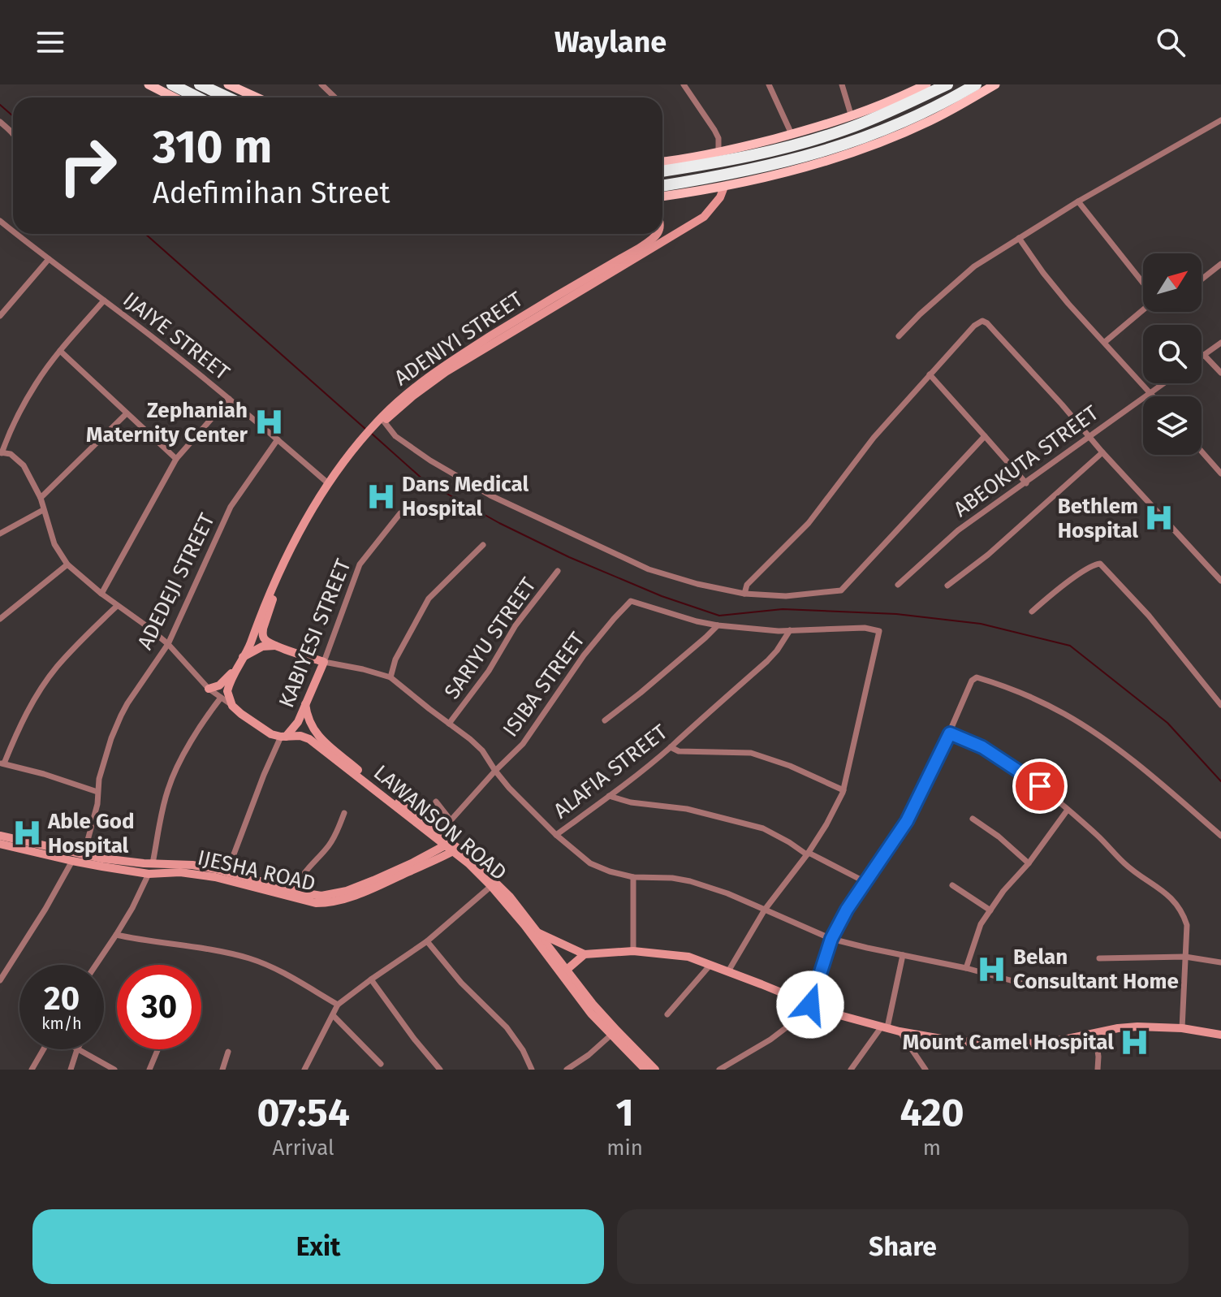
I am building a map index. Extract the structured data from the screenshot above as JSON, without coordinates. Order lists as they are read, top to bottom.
{
  "streets": {
    "main road": [
      "ADENIYI STREET",
      "KABIYESI STREET",
      "LAWANSON ROAD",
      "IJESHA ROAD"
    ],
    "street": [
      "IJAIYE STREET",
      "ABEOKUTA STREET",
      "ADEDEJI STREET",
      "SARIYU STREET",
      "ISIBA STREET",
      "ALAFIA STREET"
    ]
  },
  "crossings": [
    ["IJAIYE STREET", "ADENIYI STREET"],
    ["IJAIYE STREET", "ADEDEJI STREET"],
    ["ADENIYI STREET", "KABIYESI STREET"],
    ["ADENIYI STREET", "LAWANSON ROAD"],
    ["ADEDEJI STREET", "IJESHA ROAD"],
    ["KABIYESI STREET", "LAWANSON ROAD"],
    ["LAWANSON ROAD", "IJESHA ROAD"]
  ],
  "places": {
    "hospital": [
      "Zephaniah Maternity Center",
      "Dans Medical Hospital",
      "Bethlem Hospital",
      "Able God Hospital",
      "Belan Consultant Home",
      "Mount Camel Hospital"
    ]
  },
  "north": "top right",
  "page": {
    "header": "Waylane",
    "turn": ["310 m", "Adefimihan Street"],
    "speed": "20 km/h",
    "limit": "30",
    "eta": [
      "07:54",
      "Arrival",
      "1",
      "min",
      "420",
      "m"
    ],
    "buttons": ["Exit", "Share"]
  }
}
